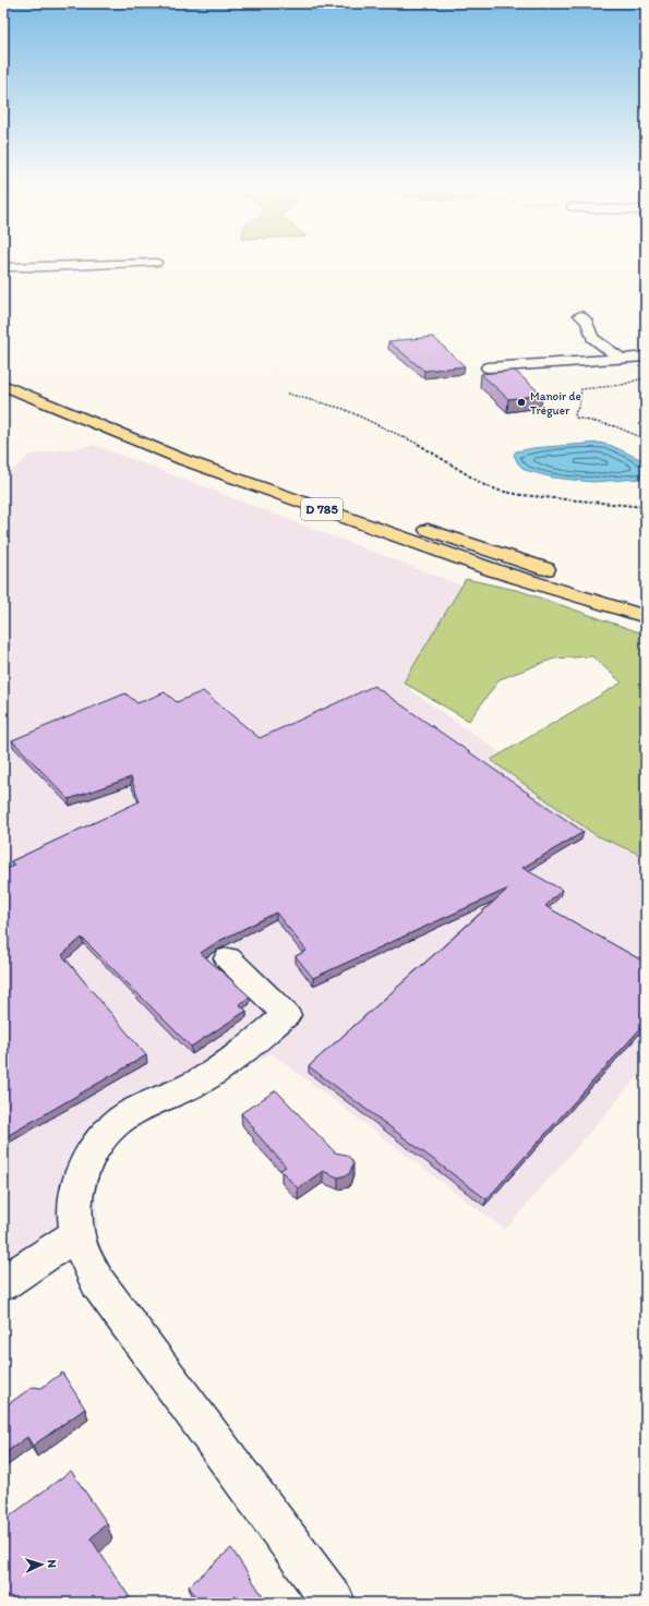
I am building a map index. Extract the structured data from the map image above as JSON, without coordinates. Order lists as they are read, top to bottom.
{
  "streets": {
    "highway": ["D 785"]
  },
  "places": ["Manoir de Tréguer"],
  "north": "right"
}
